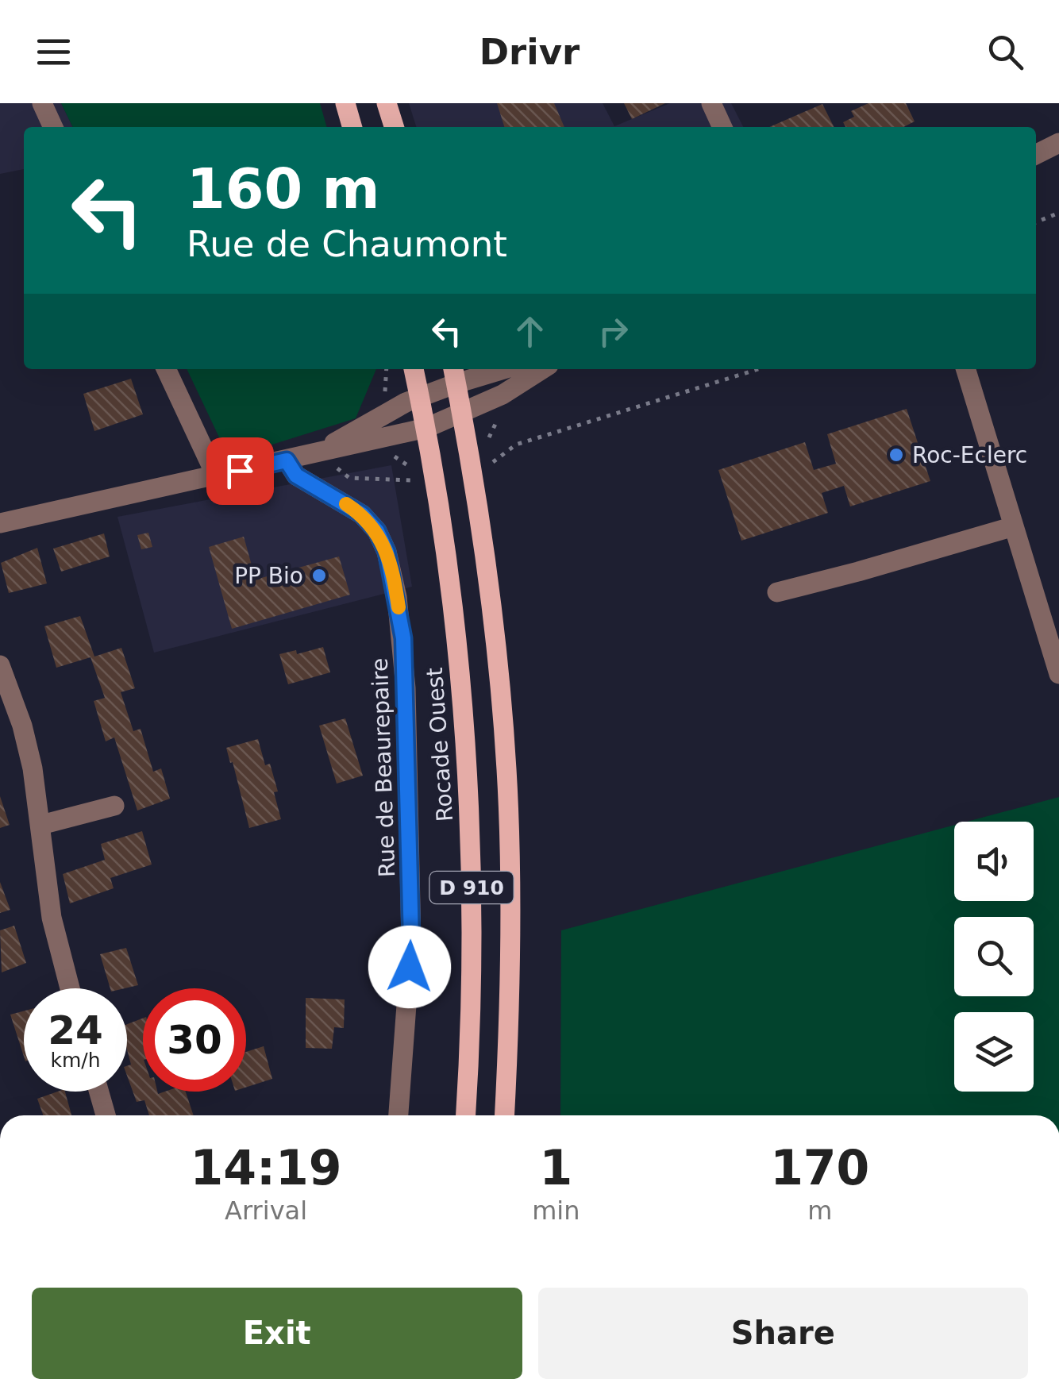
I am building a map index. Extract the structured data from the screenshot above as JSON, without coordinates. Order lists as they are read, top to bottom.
{
  "streets": {
    "main road": ["Rocade Ouest", "D 910"],
    "street": ["Rue de Beaurepaire"]
  },
  "places": ["Roc-Eclerc", "PP Bio"],
  "page": {
    "header": "Drivr",
    "turn": ["160 m", "Rue de Chaumont"],
    "speed": "24 km/h",
    "limit": "30",
    "eta": [
      "14:19",
      "Arrival",
      "1",
      "min",
      "170",
      "m"
    ],
    "buttons": ["Exit", "Share"]
  }
}
